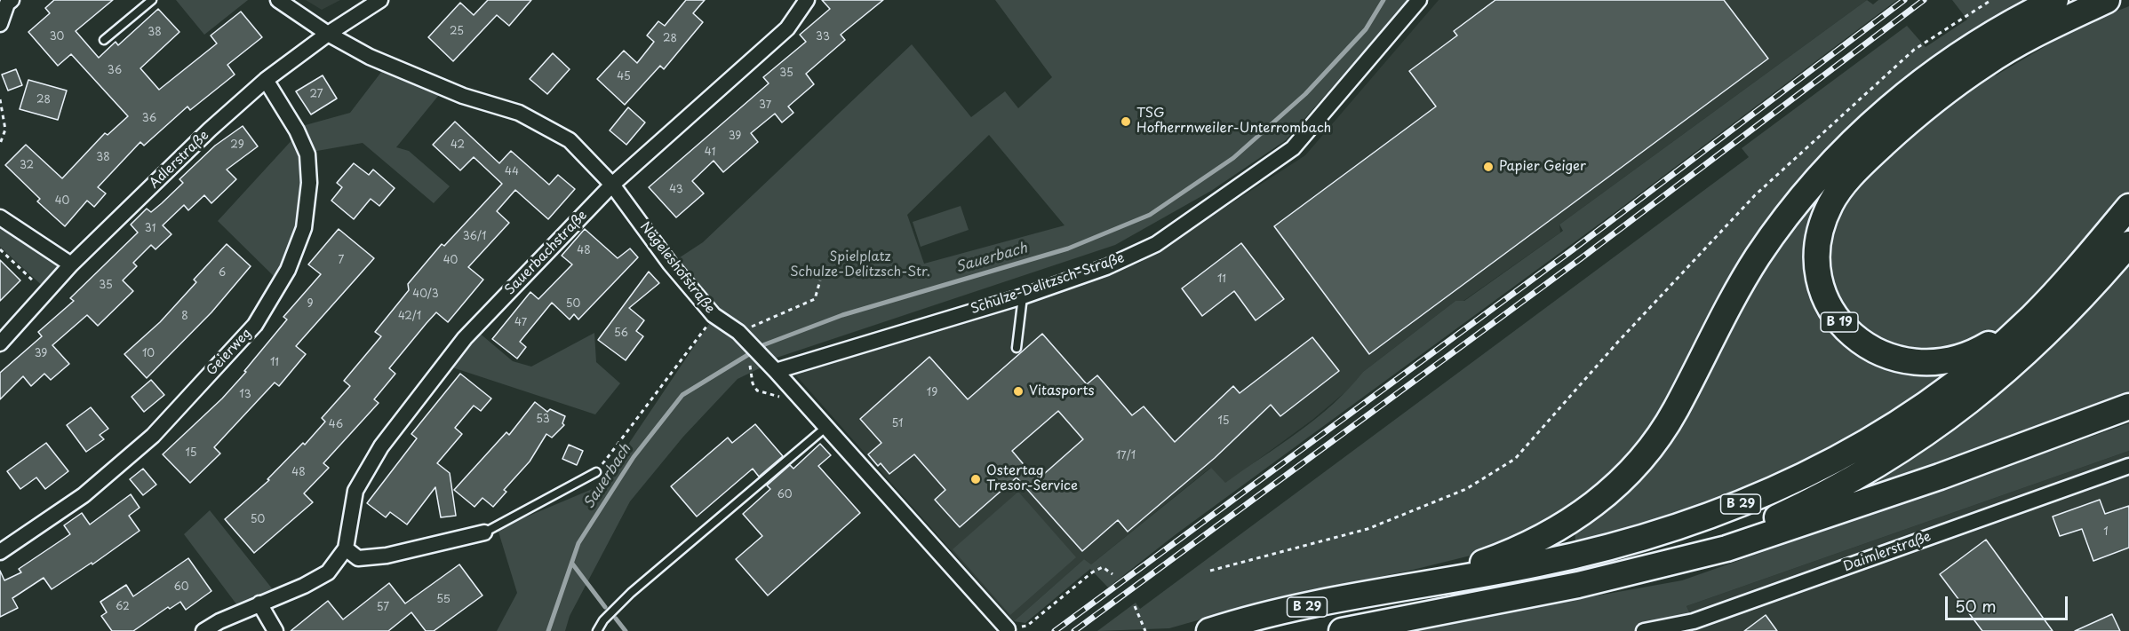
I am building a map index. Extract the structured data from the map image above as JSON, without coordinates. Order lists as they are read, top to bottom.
{
  "streets": {
    "highway": ["B 19", "B 29"],
    "street": [
      "Adlerstraße",
      "Sauerbachstraße",
      "Nägeleshofstraße",
      "Schulze-Delitzsch-Straße",
      "Geierweg",
      "Daimlerstraße"
    ]
  },
  "crossings": [
    ["Adlerstraße", "Nägeleshofstraße"],
    ["Adlerstraße", "Geierweg"],
    ["Sauerbachstraße", "Nägeleshofstraße"],
    ["Nägeleshofstraße", "Schulze-Delitzsch-Straße"],
    ["B 19", "B 29"]
  ],
  "water": ["Sauerbach"],
  "parks": ["Spielplatz Schulze-Delitzsch-Str."],
  "places": [
    "TSG Hofherrnweiler-Unterrombach",
    "Papier Geiger",
    "Vitasports",
    "Ostertag Tresor-Service"
  ],
  "house_numbers": [
    "25",
    "38",
    "30",
    "33",
    "28",
    "36",
    "35",
    "45",
    "27",
    "28",
    "37",
    "36",
    "39",
    "29",
    "42",
    "41",
    "38",
    "32",
    "44",
    "43",
    "40",
    "31",
    "36/1",
    "48",
    "7",
    "40",
    "6",
    "11",
    "35",
    "40/3",
    "9",
    "50",
    "8",
    "42/1",
    "47",
    "56",
    "39",
    "10",
    "11",
    "19",
    "13",
    "53",
    "15",
    "51",
    "46",
    "15",
    "17/1",
    "48",
    "60",
    "50",
    "1",
    "60",
    "55",
    "62",
    "57"
  ],
  "scale_bar": "50 m"
}
